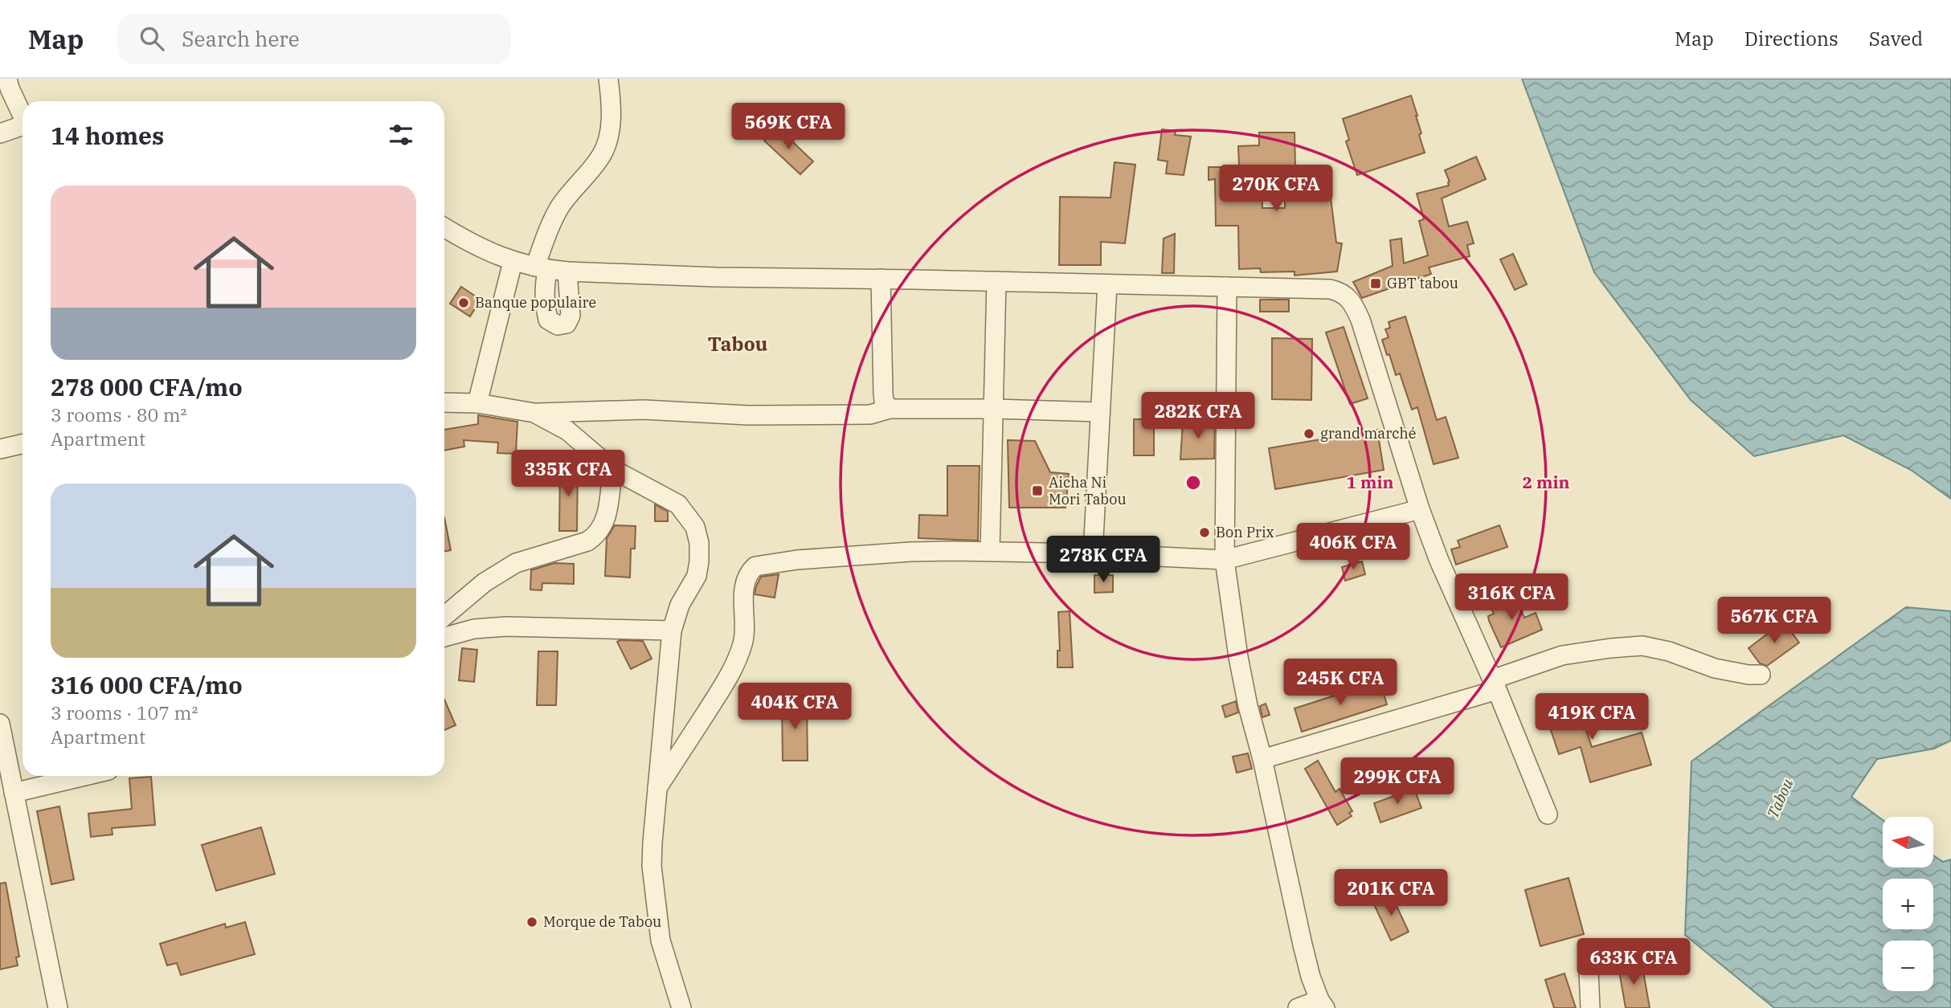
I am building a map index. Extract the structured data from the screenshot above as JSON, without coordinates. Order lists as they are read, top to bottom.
{
  "districts": ["Tabou"],
  "water": ["Tabou"],
  "places": {
    "transit": ["GBT tabou", "Aicha Ni Mori Tabou"],
    "other": [
      "Banque populaire",
      "grand marché",
      "Bon Prix",
      "Morque de Tabou"
    ]
  },
  "north": "left",
  "page": {
    "header": "Map",
    "search": "Search here",
    "nav": ["Map", "Directions", "Saved"],
    "heading": "14 homes",
    "price": [
      "569K CFA",
      "270K CFA",
      "282K CFA",
      "335K CFA",
      "406K CFA",
      "278K CFA",
      "316K CFA",
      "567K CFA",
      "245K CFA",
      "404K CFA",
      "419K CFA",
      "299K CFA",
      "201K CFA",
      "633K CFA"
    ],
    "list": [
      {
        "name": "278 000 CFA/mo",
        "note": "3 rooms · 80 m² · Apartment"
      },
      {
        "name": "316 000 CFA/mo",
        "note": "3 rooms · 107 m² · Apartment"
      }
    ],
    "map_buttons": ["+", "−"]
  },
  "rings": ["1 min", "2 min"]
}
